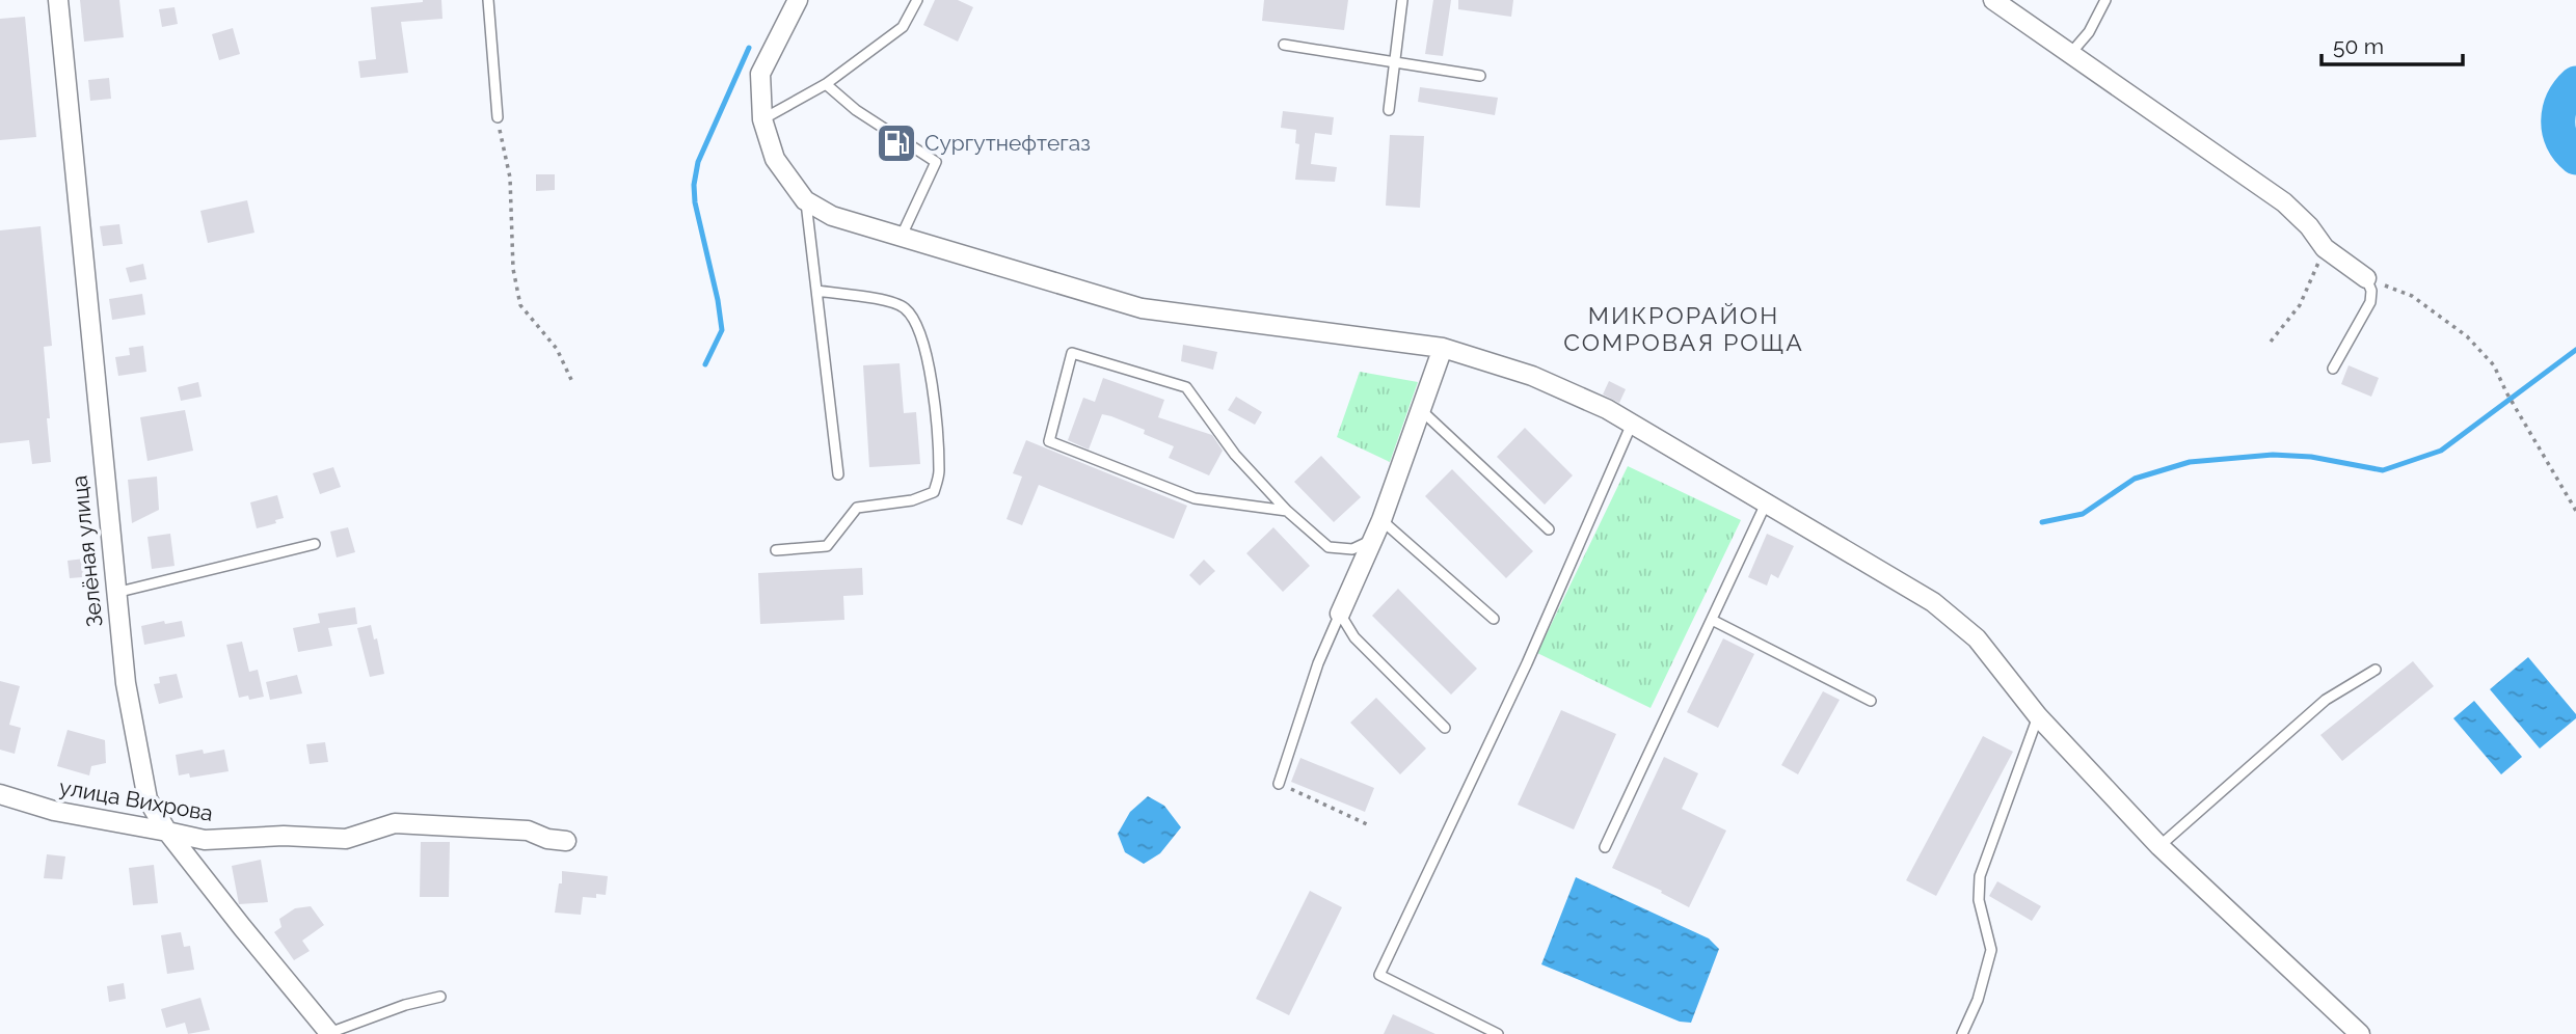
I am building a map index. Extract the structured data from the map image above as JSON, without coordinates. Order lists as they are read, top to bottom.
{
  "streets": {
    "street": ["Зелёная улица", "улица Вихрова"]
  },
  "crossings": [
    ["Зелёная улица", "улица Вихрова"]
  ],
  "districts": ["МИКРОРАЙОН СОМРОВАЯ РОЩА"],
  "places": {
    "fuel station": ["Сургутнефтегаз"]
  },
  "scale_bar": "50 m"
}
